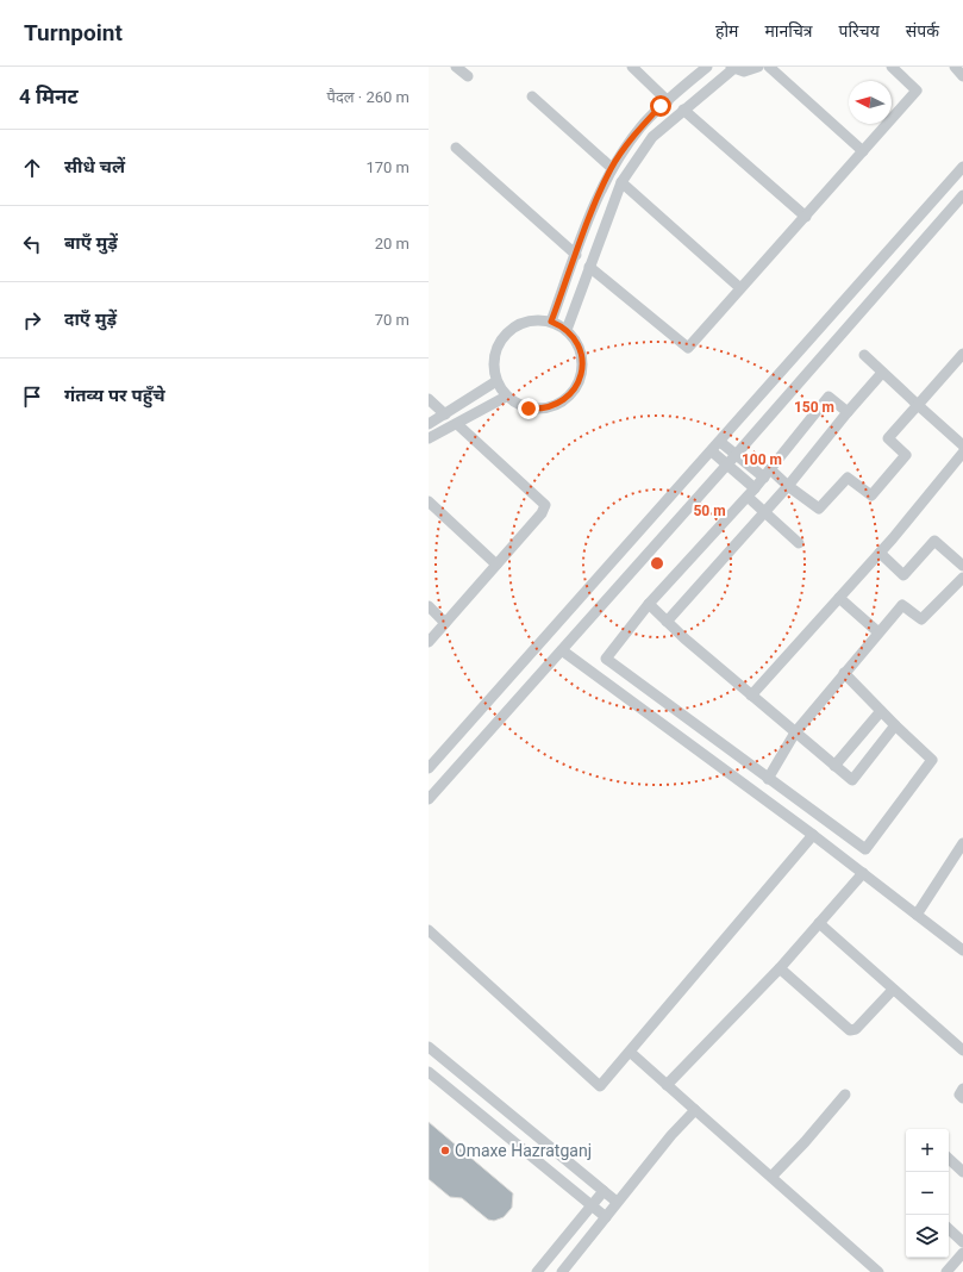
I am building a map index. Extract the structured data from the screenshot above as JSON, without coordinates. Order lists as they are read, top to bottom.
{
  "places": ["Omaxe Hazratganj"],
  "north": "left",
  "page": {
    "header": "Turnpoint",
    "nav": [
      "होम",
      "मानचित्र",
      "परिचय",
      "संपर्क"
    ],
    "heading": ["4 मिनट", "पैदल · 260 m"],
    "list": [
      ["सीधे चलें", "170 m"],
      ["बाएँ मुड़ें", "20 m"],
      ["दाएँ मुड़ें", "70 m"],
      "गंतव्य पर पहुँचे"
    ],
    "map_buttons": ["+", "−"]
  },
  "rings": ["150 m", "100 m", "50 m"]
}
